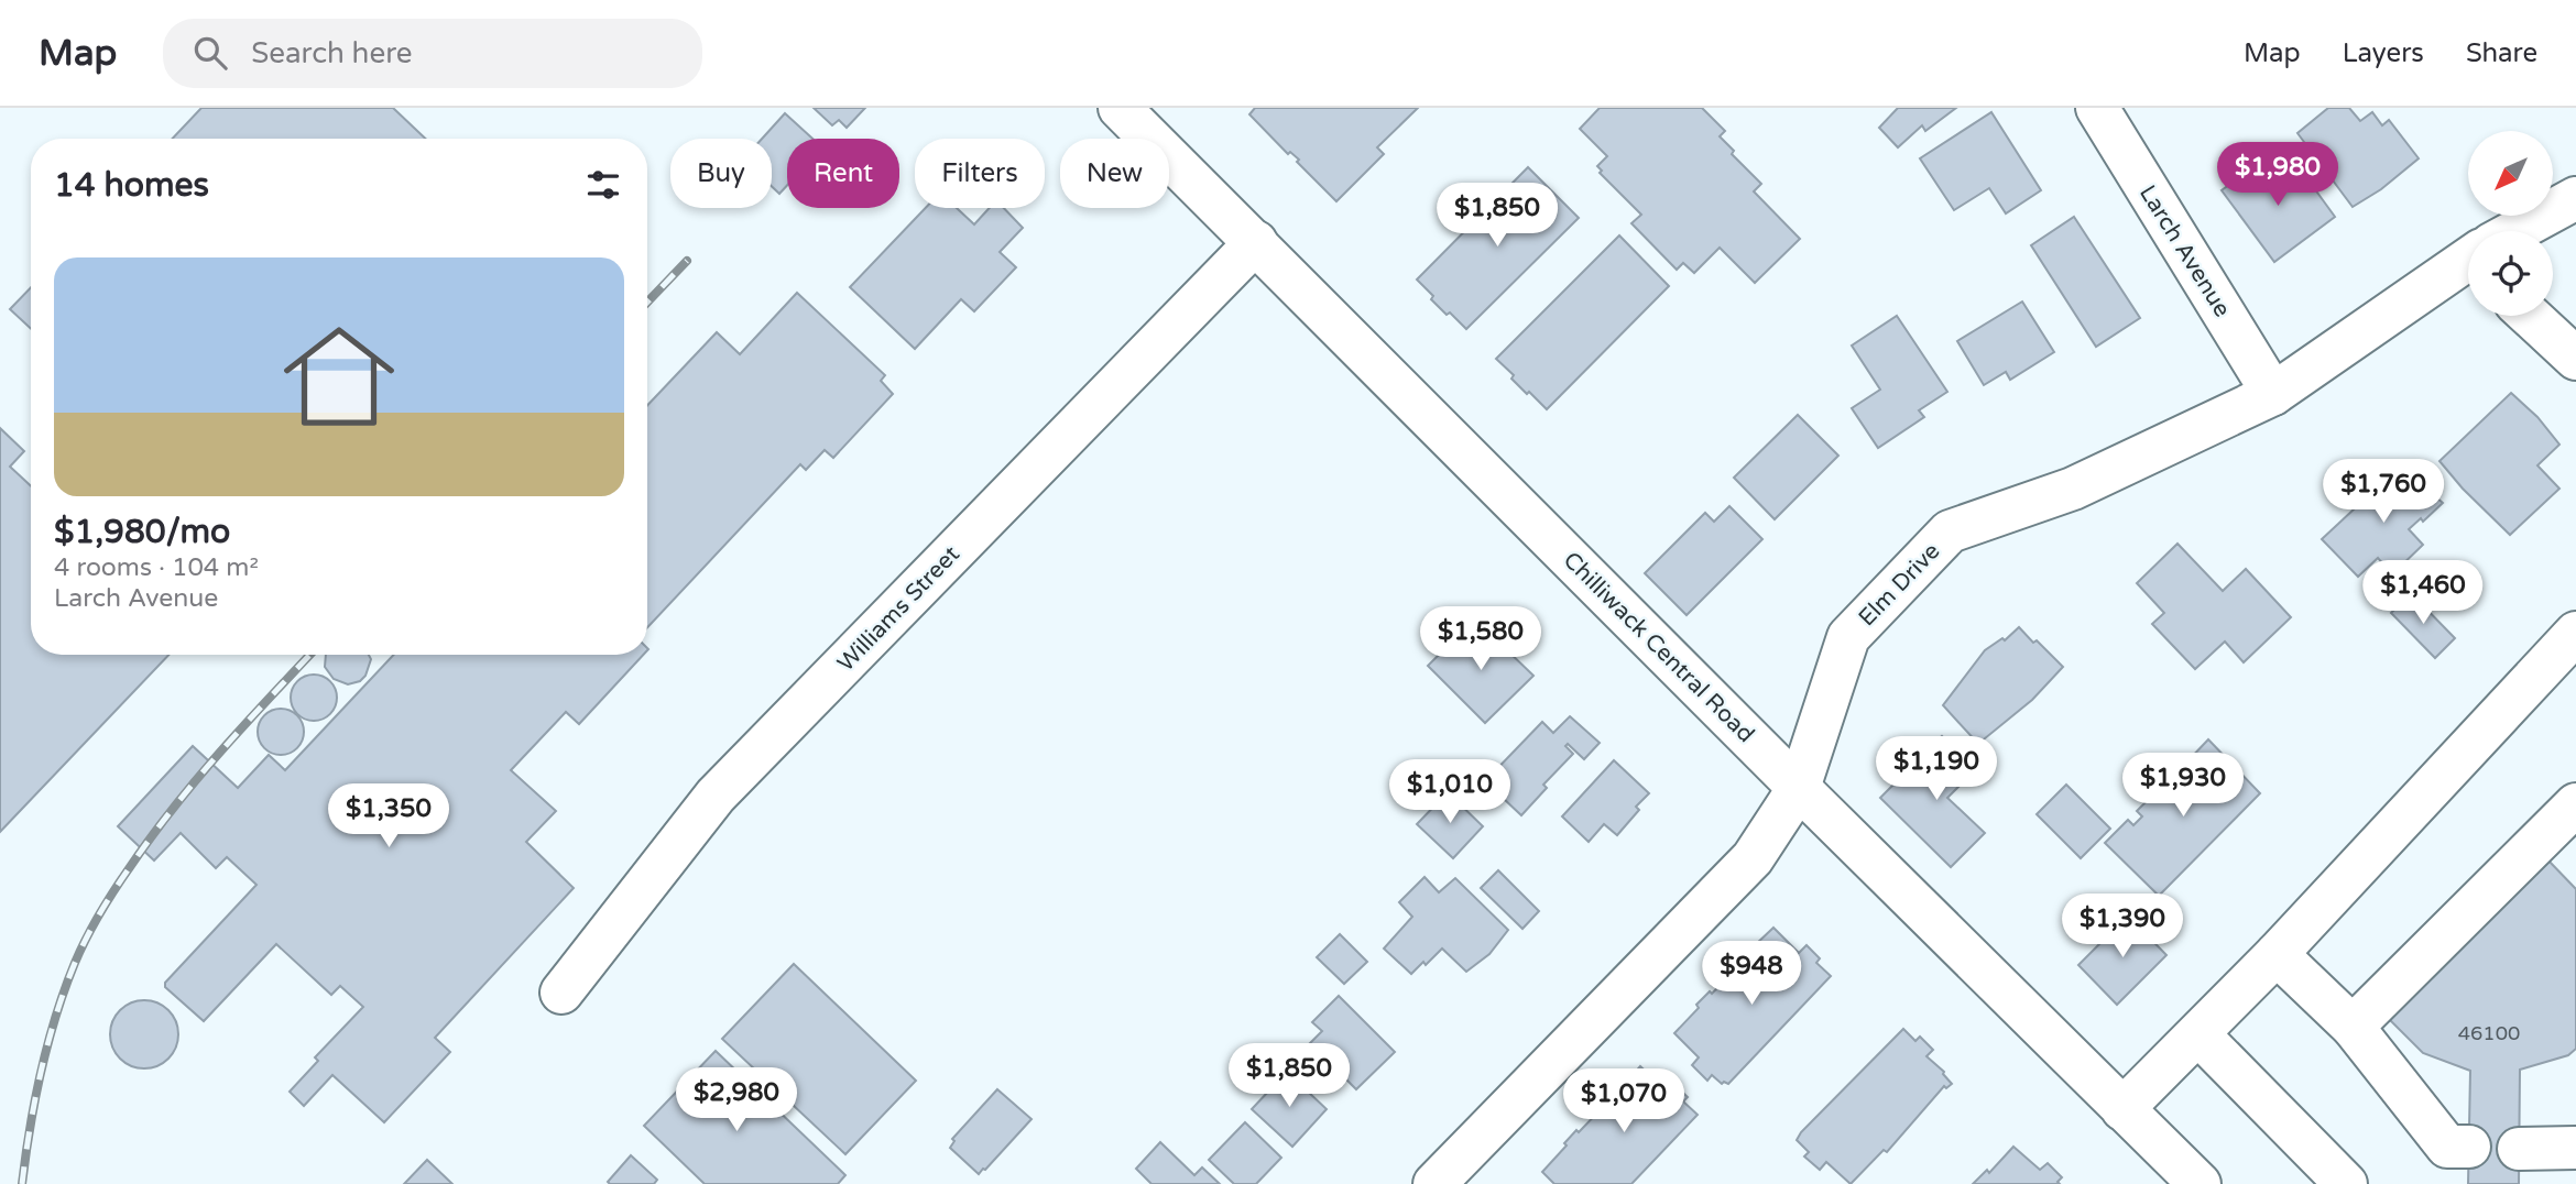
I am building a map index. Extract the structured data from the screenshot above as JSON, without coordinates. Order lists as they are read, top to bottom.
{
  "streets": {
    "street": [
      "Larch Avenue",
      "Elm Drive",
      "Williams Street",
      "Chilliwack Central Road"
    ]
  },
  "crossings": [
    ["Larch Avenue", "Elm Drive"],
    ["Elm Drive", "Chilliwack Central Road"],
    ["Williams Street", "Chilliwack Central Road"]
  ],
  "house_numbers": ["46100"],
  "north": "bottom left",
  "page": {
    "header": "Map",
    "search": "Search here",
    "nav": ["Map", "Layers", "Share"],
    "chip": [
      "Buy",
      "Rent",
      "Filters",
      "New"
    ],
    "heading": "14 homes",
    "price": [
      "$1,980",
      "$1,850",
      "$1,760",
      "$1,460",
      "$1,580",
      "$1,190",
      "$1,930",
      "$1,010",
      "$1,350",
      "$1,390",
      "$948",
      "$1,850",
      "$2,980",
      "$1,070"
    ],
    "list": [
      {
        "name": "$1,980/mo",
        "note": "4 rooms · 104 m² · Larch Avenue"
      }
    ]
  }
}
